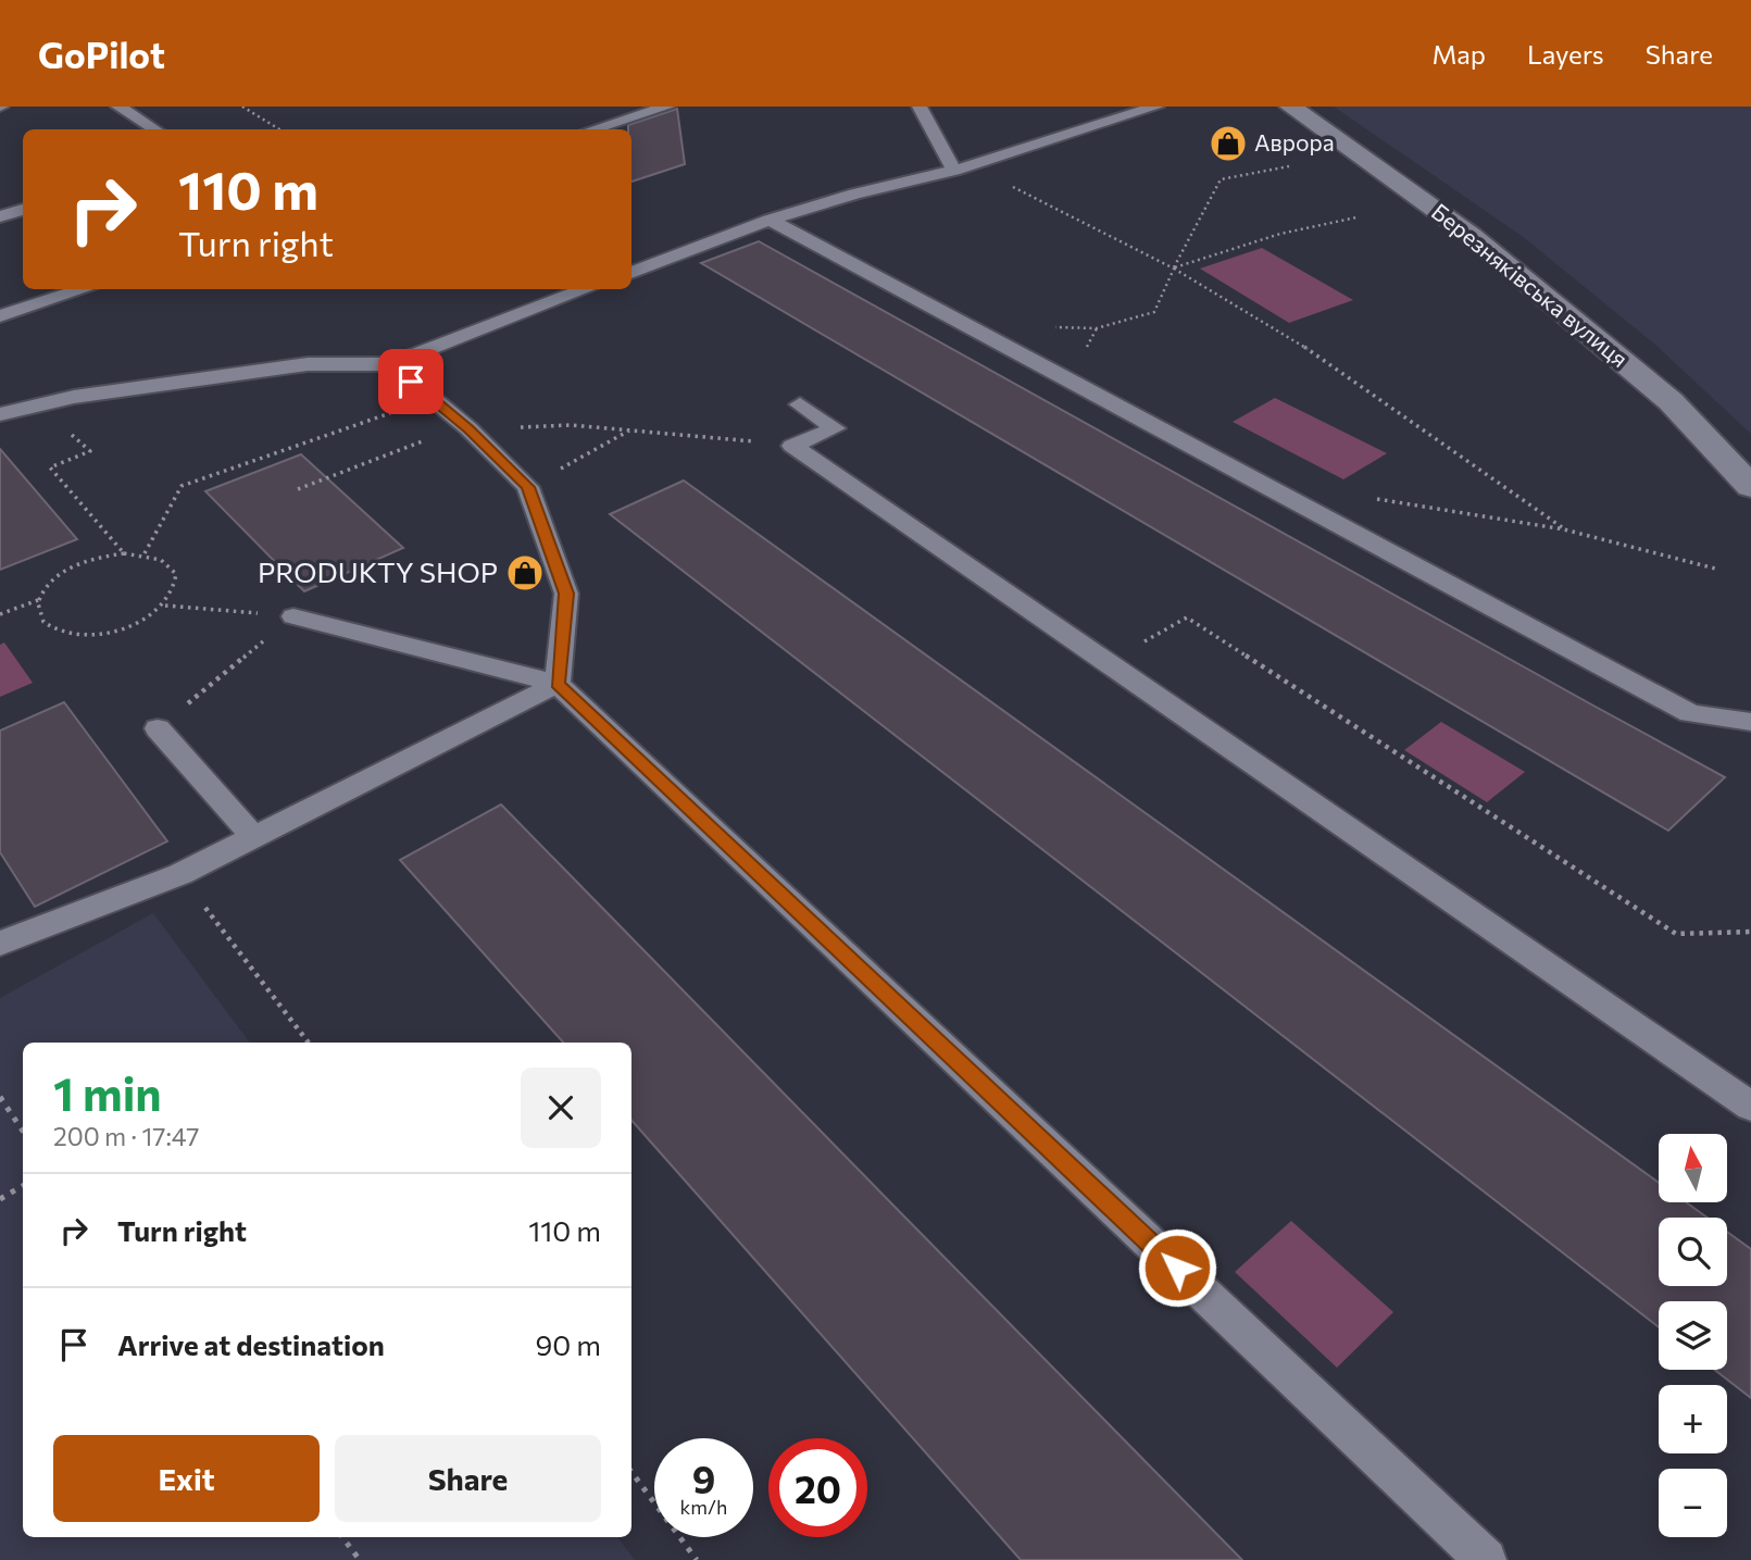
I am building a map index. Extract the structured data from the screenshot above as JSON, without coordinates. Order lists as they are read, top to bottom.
{
  "streets": {
    "street": ["Березняківська вулиця"]
  },
  "places": {
    "shop": ["Аврора", "PRODUKTY SHOP"]
  },
  "north": "top",
  "page": {
    "header": "GoPilot",
    "nav": ["Map", "Layers", "Share"],
    "turn": ["110 m", "Turn right"],
    "heading": ["1 min", "200 m · 17:47"],
    "map_buttons": ["+", "−"],
    "list": [
      {
        "name": "Turn right",
        "value": "110 m"
      },
      {
        "name": "Arrive at destination",
        "value": "90 m"
      }
    ],
    "buttons": ["Exit", "Share"],
    "speed": "9 km/h",
    "limit": "20"
  }
}
